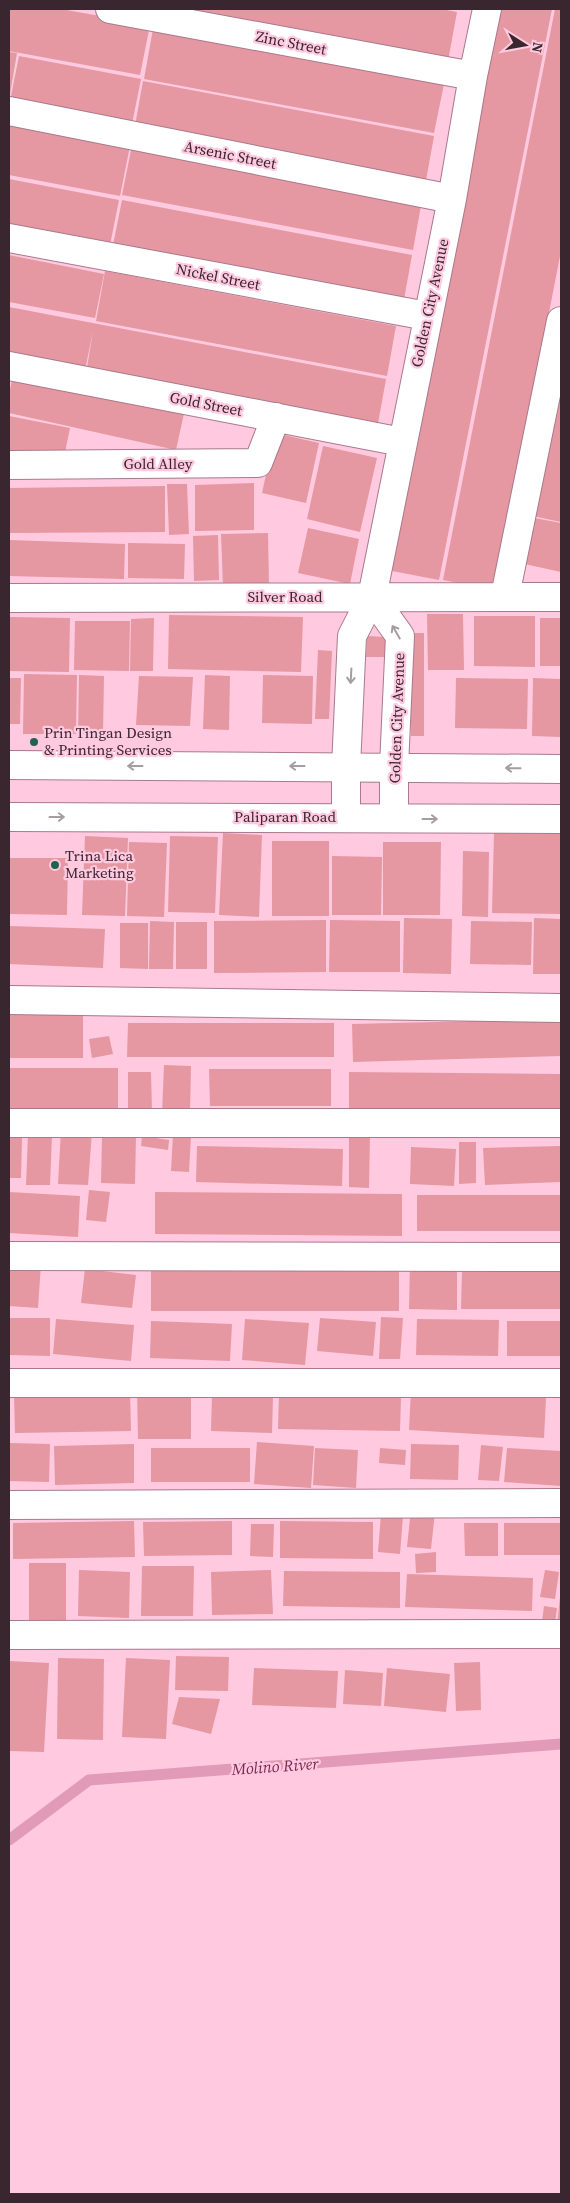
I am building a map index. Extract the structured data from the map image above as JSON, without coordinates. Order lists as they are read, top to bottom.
{
  "streets": {
    "street": [
      "Zinc Street",
      "Arsenic Street",
      "Nickel Street",
      "Golden City Avenue",
      "Gold Street",
      "Gold Alley",
      "Silver Road",
      "Paliparan Road"
    ]
  },
  "crossings": [
    ["Zinc Street", "Golden City Avenue"],
    ["Arsenic Street", "Golden City Avenue"],
    ["Nickel Street", "Golden City Avenue"],
    ["Golden City Avenue", "Gold Street"],
    ["Golden City Avenue", "Silver Road"],
    ["Golden City Avenue", "Paliparan Road"],
    ["Gold Street", "Gold Alley"]
  ],
  "water": ["Molino River"],
  "places": ["Prin Tingan Design & Printing Services", "Trina Lica Marketing"],
  "north": "right"
}
